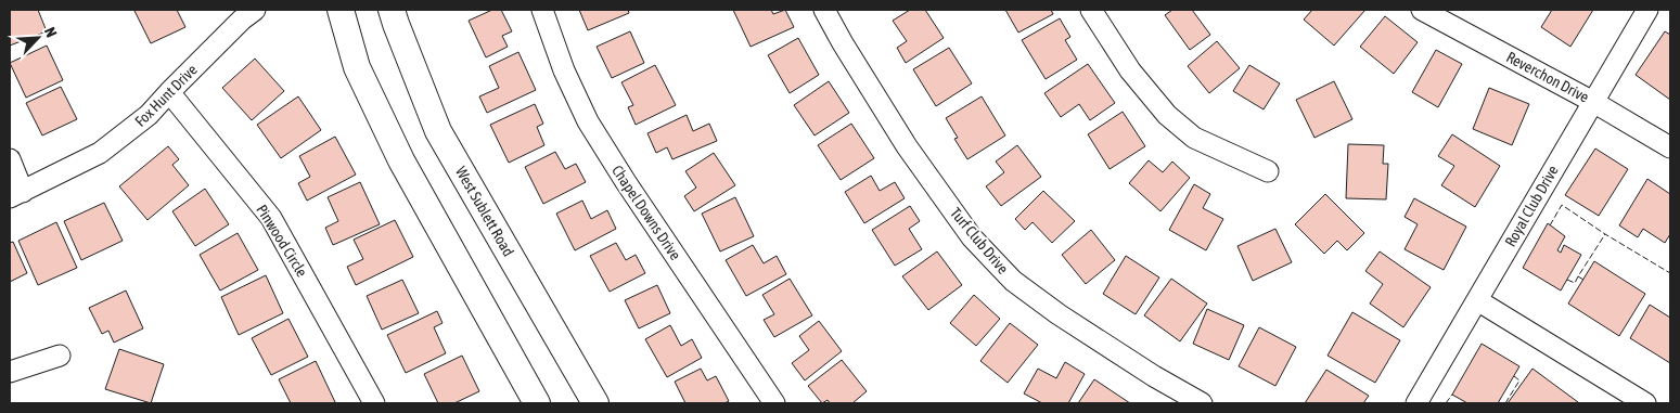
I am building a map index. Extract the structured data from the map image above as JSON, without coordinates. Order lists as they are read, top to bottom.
{
  "streets": {
    "main road": ["West Sublett Road"],
    "street": [
      "Reverchon Drive",
      "Fox Hunt Drive",
      "Royal Club Drive",
      "Chapel Downs Drive",
      "Pinwood Circle",
      "Turf Club Drive"
    ]
  },
  "crossings": [
    ["Reverchon Drive", "Royal Club Drive"],
    ["Fox Hunt Drive", "Pinwood Circle"]
  ],
  "north": "top right"
}
